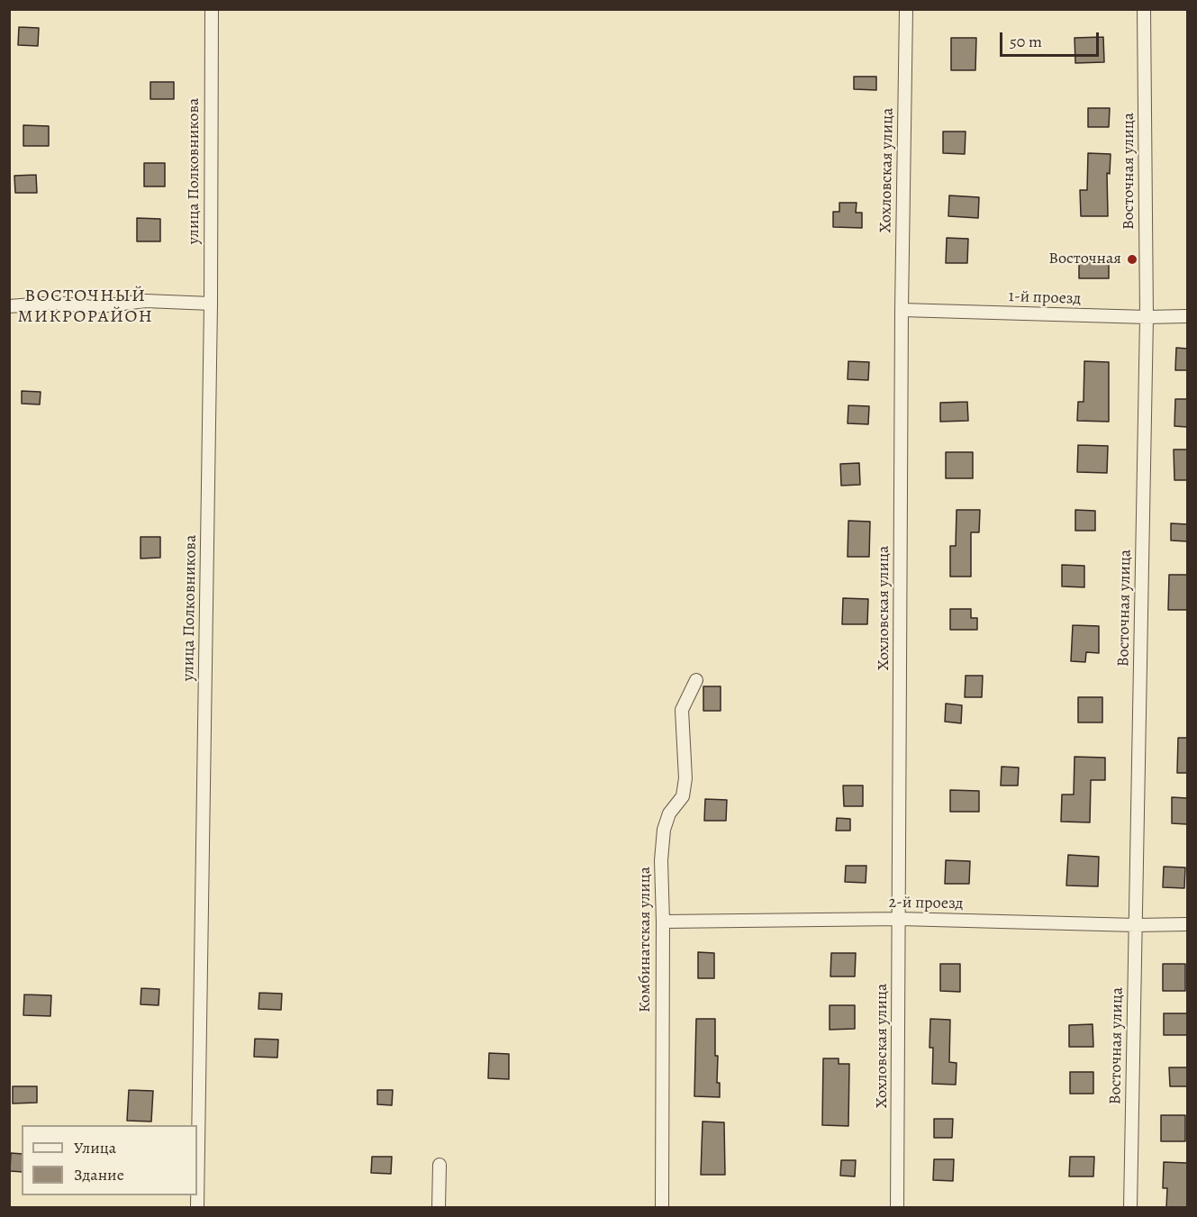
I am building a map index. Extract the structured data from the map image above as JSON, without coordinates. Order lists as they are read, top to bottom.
{
  "streets": {
    "street": [
      "Хохловская улица",
      "улица Полковникова",
      "Восточная улица",
      "1-й проезд",
      "2-й проезд",
      "Комбинатская улица"
    ]
  },
  "crossings": [
    ["Хохловская улица", "1-й проезд"],
    ["Хохловская улица", "2-й проезд"],
    ["Восточная улица", "1-й проезд"],
    ["Восточная улица", "2-й проезд"],
    ["2-й проезд", "Комбинатская улица"]
  ],
  "districts": ["ВОСТОЧНЫЙ МИКРОРАЙОН"],
  "places": ["Восточная"],
  "legend": ["Улица", "Здание"],
  "scale_bar": "50 m"
}
